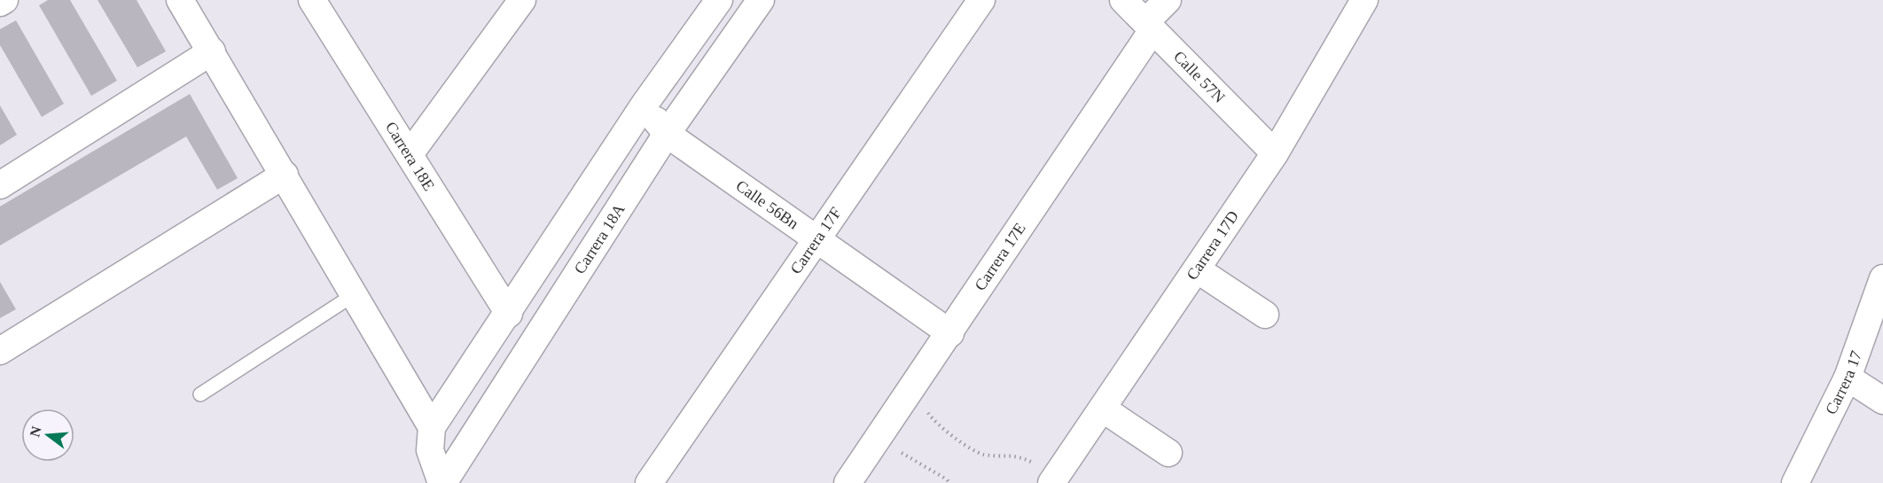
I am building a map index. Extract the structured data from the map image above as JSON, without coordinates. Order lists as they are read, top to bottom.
{
  "streets": {
    "street": [
      "Calle 57N",
      "Carrera 18E",
      "Calle 56Bn",
      "Carrera 18A",
      "Carrera 17F",
      "Carrera 17D",
      "Carrera 17E",
      "Carrera 17"
    ]
  },
  "crossings": [
    ["Calle 57N", "Carrera 17D"],
    ["Calle 57N", "Carrera 17E"],
    ["Calle 56Bn", "Carrera 18A"],
    ["Calle 56Bn", "Carrera 17F"],
    ["Calle 56Bn", "Carrera 17E"]
  ],
  "north": "left"
}
